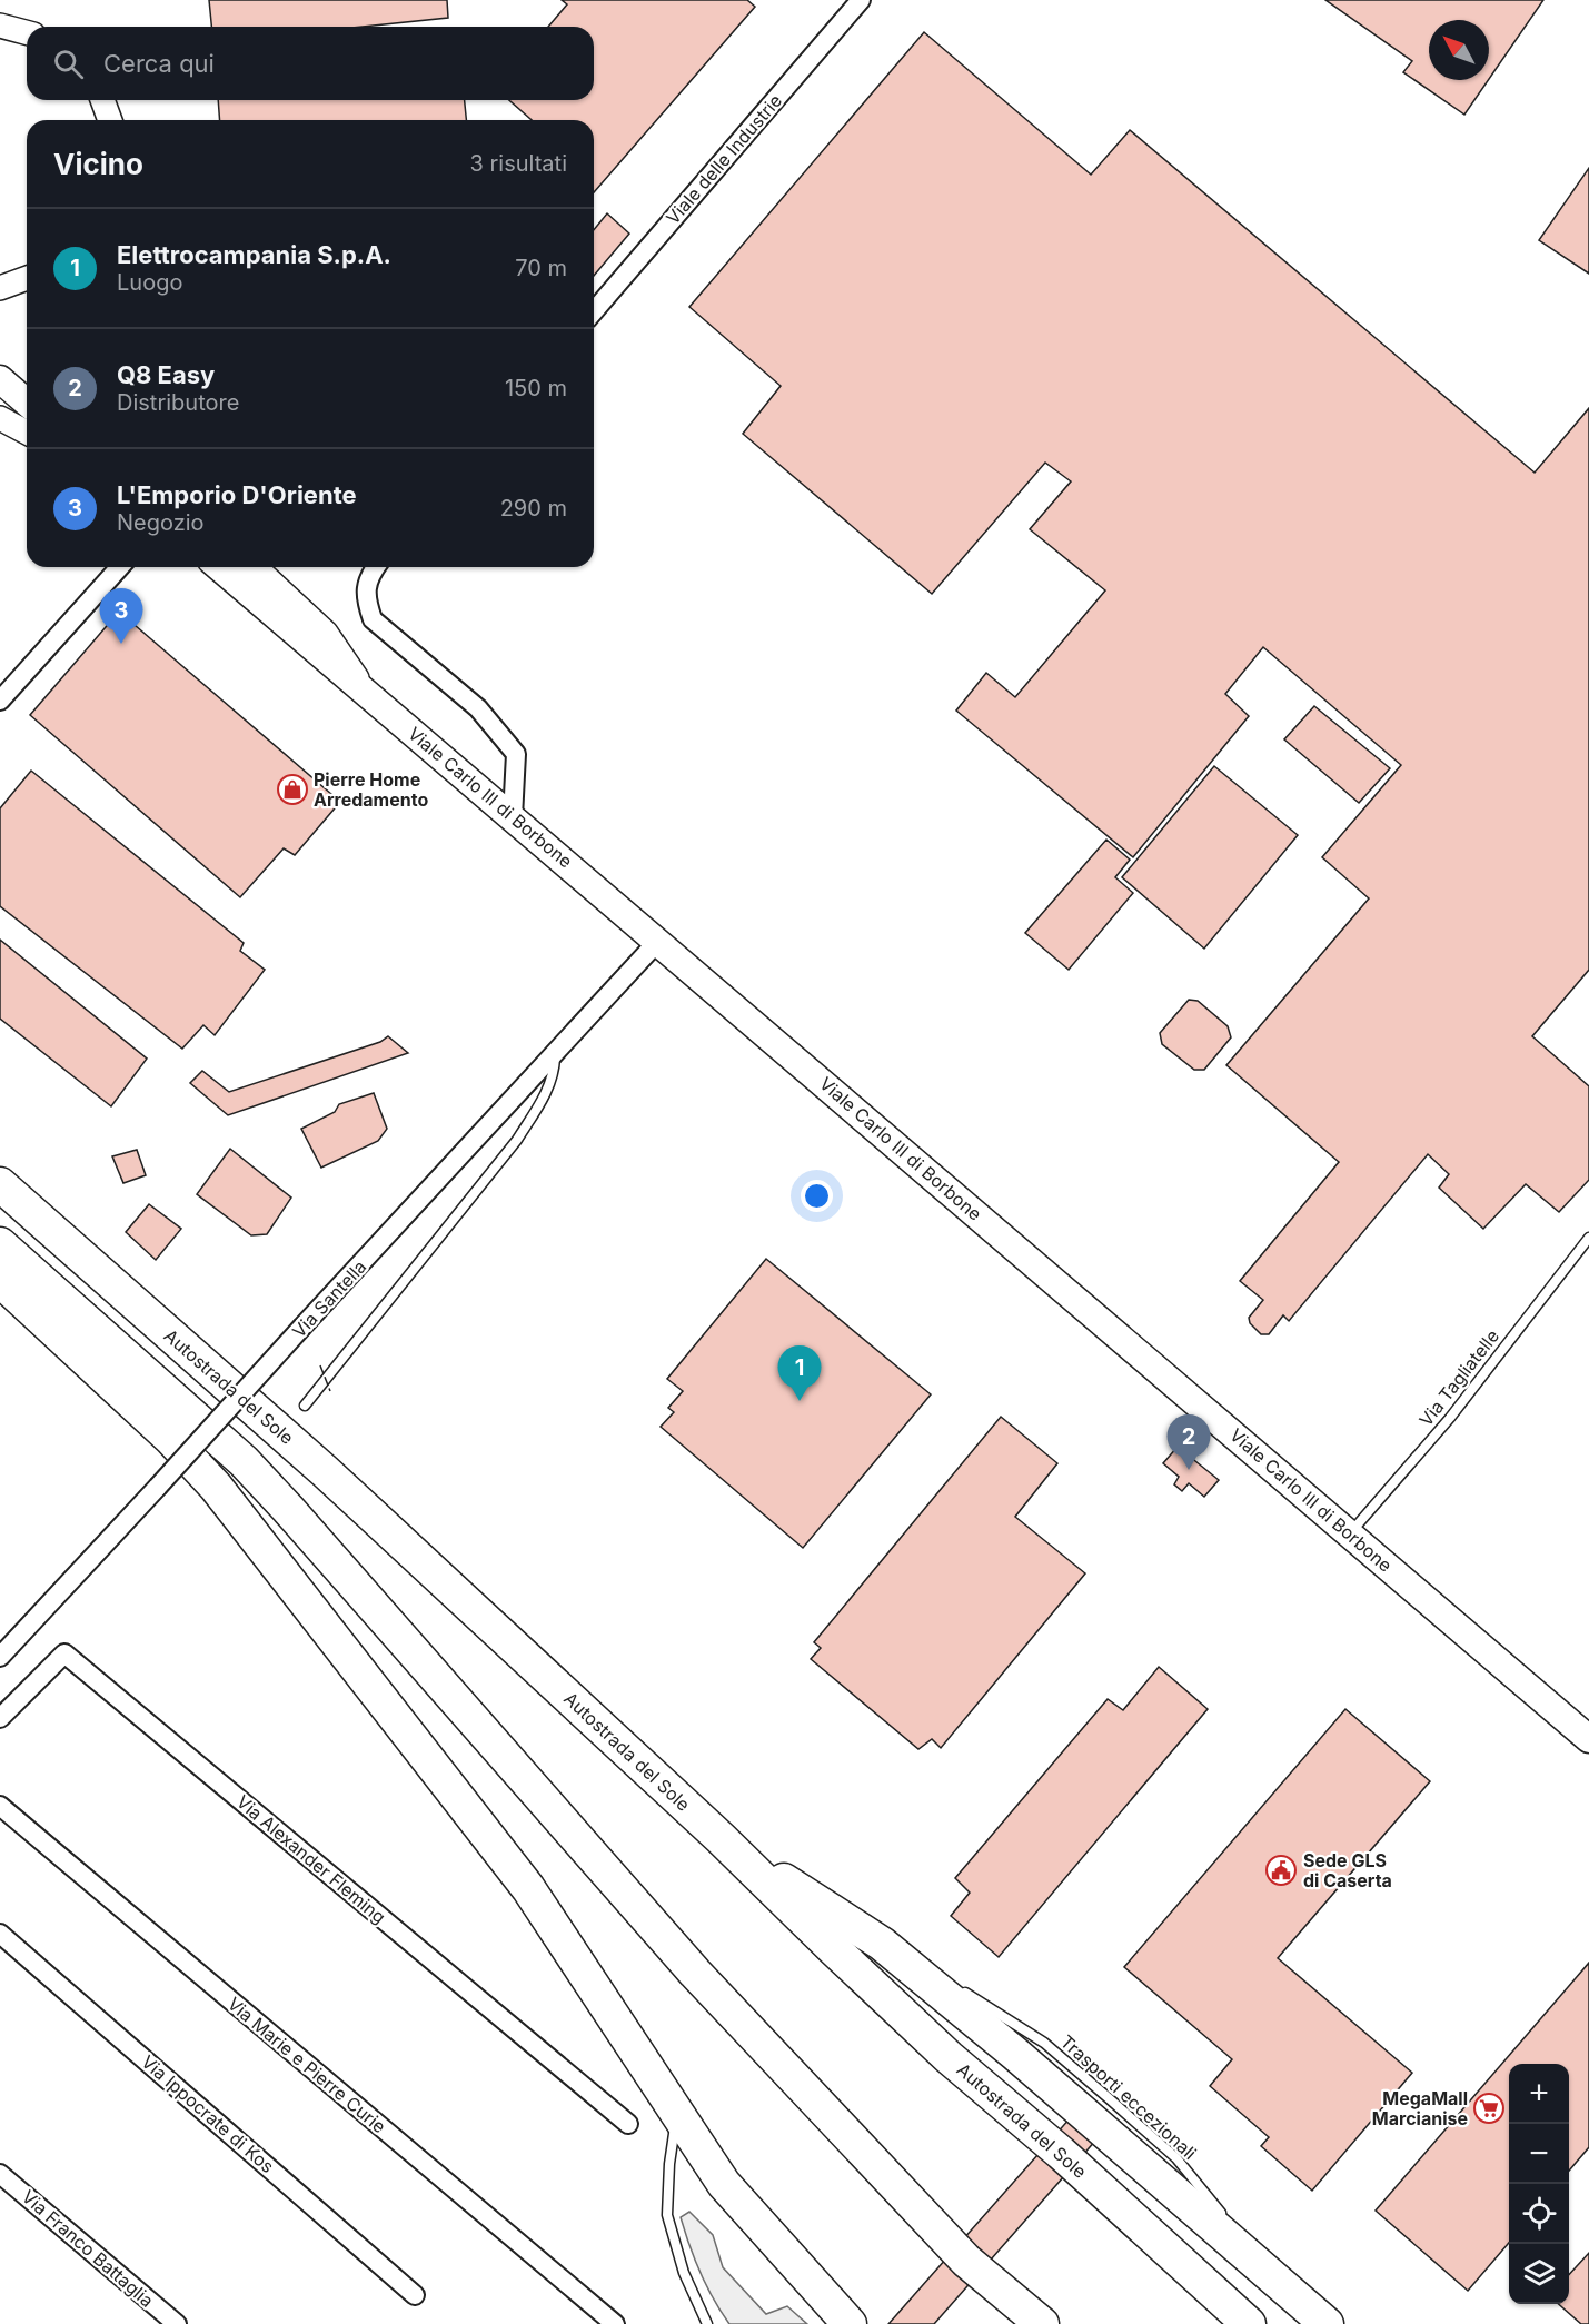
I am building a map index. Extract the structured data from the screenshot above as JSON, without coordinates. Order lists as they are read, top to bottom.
{
  "streets": {
    "highway": ["Autostrada del Sole"],
    "main road": ["Viale Carlo III di Borbone"],
    "street": [
      "Viale delle Industrie",
      "Via Santella",
      "Via Alexander Fleming",
      "Via Marie e Pierre Curie",
      "Via Ippocrate di Kos",
      "Via Franco Battaglia"
    ],
    "lane": ["Via Tagliatelle", "Trasporti eccezionali"]
  },
  "crossings": [
    ["Viale Carlo III di Borbone", "Via Santella"],
    ["Viale Carlo III di Borbone", "Via Tagliatelle"]
  ],
  "places": {
    "shop": ["Pierre Home Arredamento"],
    "public building": ["Sede GLS di Caserta"],
    "supermarket": ["MegaMall Marcianise"]
  },
  "north": "top left",
  "page": {
    "search": "Cerca qui",
    "heading": ["Vicino", "3 risultati"],
    "list": [
      {
        "mark": "1",
        "name": "Elettrocampania S.p.A.",
        "note": "Luogo",
        "value": "70 m"
      },
      {
        "mark": "2",
        "name": "Q8 Easy",
        "note": "Distributore",
        "value": "150 m"
      },
      {
        "mark": "3",
        "name": "L'Emporio D'Oriente",
        "note": "Negozio",
        "value": "290 m"
      }
    ],
    "pins": ["3", "1", "2"],
    "map_buttons": ["+", "−"]
  }
}
